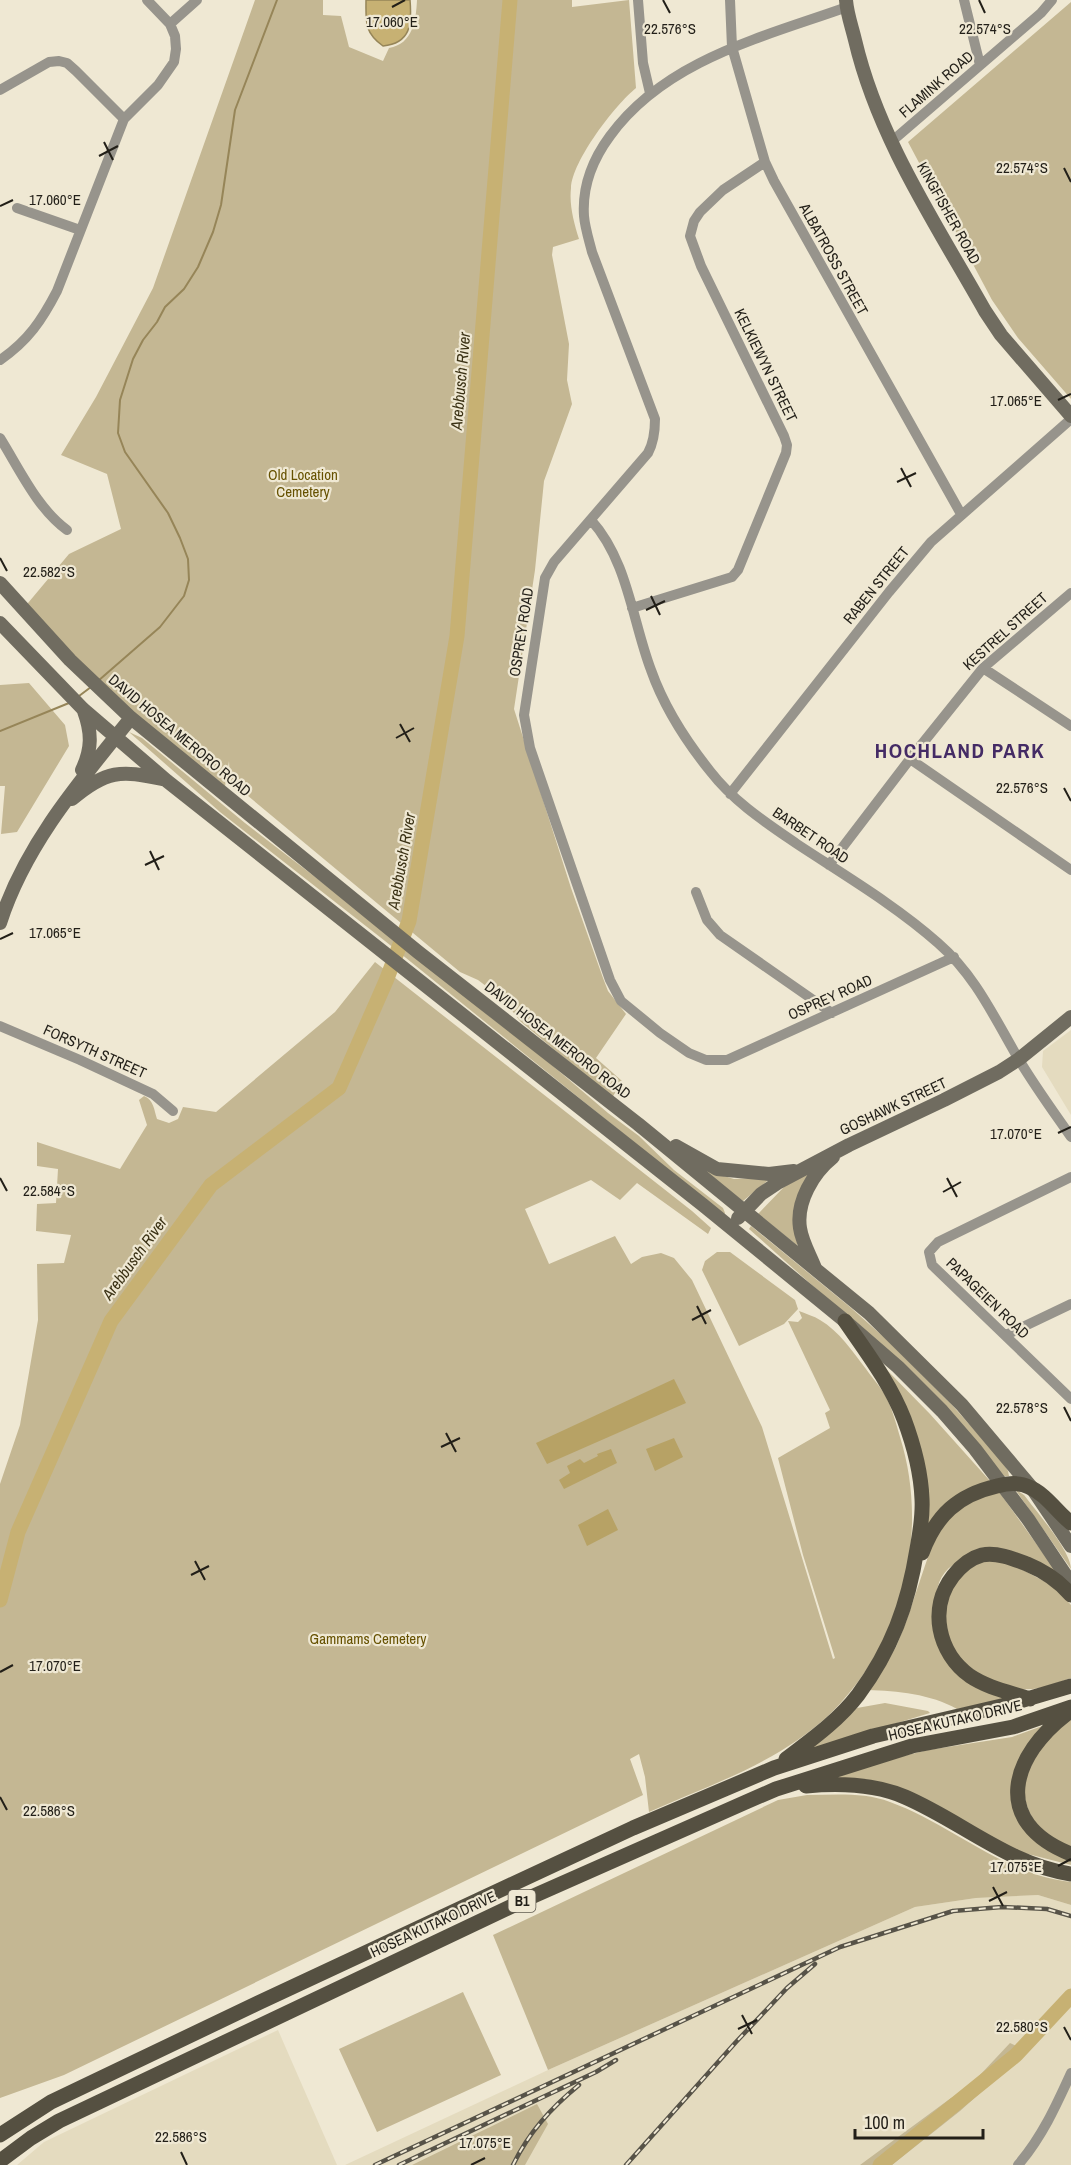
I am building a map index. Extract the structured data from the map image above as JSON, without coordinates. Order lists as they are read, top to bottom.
{
  "streets": {
    "main road": [
      "KINGFISHER ROAD",
      "DAVID HOSEA MERORO ROAD",
      "GOSHAWK STREET",
      "HOSEA KUTAKO DRIVE",
      "B1"
    ],
    "street": [
      "FLAMINK ROAD",
      "ALBATROSS STREET",
      "KELKIEWYN STREET",
      "RABEN STREET",
      "KESTREL STREET",
      "OSPREY ROAD",
      "BARBET ROAD",
      "FORSYTH STREET",
      "PAPAGEIEN ROAD"
    ]
  },
  "crossings": [
    ["FLAMINK ROAD", "KINGFISHER ROAD"],
    ["KINGFISHER ROAD", "RABEN STREET"],
    ["KINGFISHER ROAD", "OSPREY ROAD"],
    ["ALBATROSS STREET", "KELKIEWYN STREET"],
    ["ALBATROSS STREET", "RABEN STREET"],
    ["ALBATROSS STREET", "OSPREY ROAD"],
    ["KELKIEWYN STREET", "BARBET ROAD"],
    ["RABEN STREET", "BARBET ROAD"],
    ["KESTREL STREET", "BARBET ROAD"],
    ["OSPREY ROAD", "BARBET ROAD"],
    ["DAVID HOSEA MERORO ROAD", "GOSHAWK STREET"],
    ["BARBET ROAD", "GOSHAWK STREET"]
  ],
  "districts": ["HOCHLAND PARK"],
  "water": ["Arebbusch River"],
  "parks": ["Old Location Cemetery", "Gammams Cemetery"],
  "scale_bar": "100 m",
  "coordinates": [
    "17.060°E",
    "22.576°S",
    "22.574°S",
    "17.065°E",
    "22.582°S",
    "17.070°E",
    "22.584°S",
    "22.578°S",
    "22.586°S",
    "17.075°E",
    "22.580°S"
  ]
}
